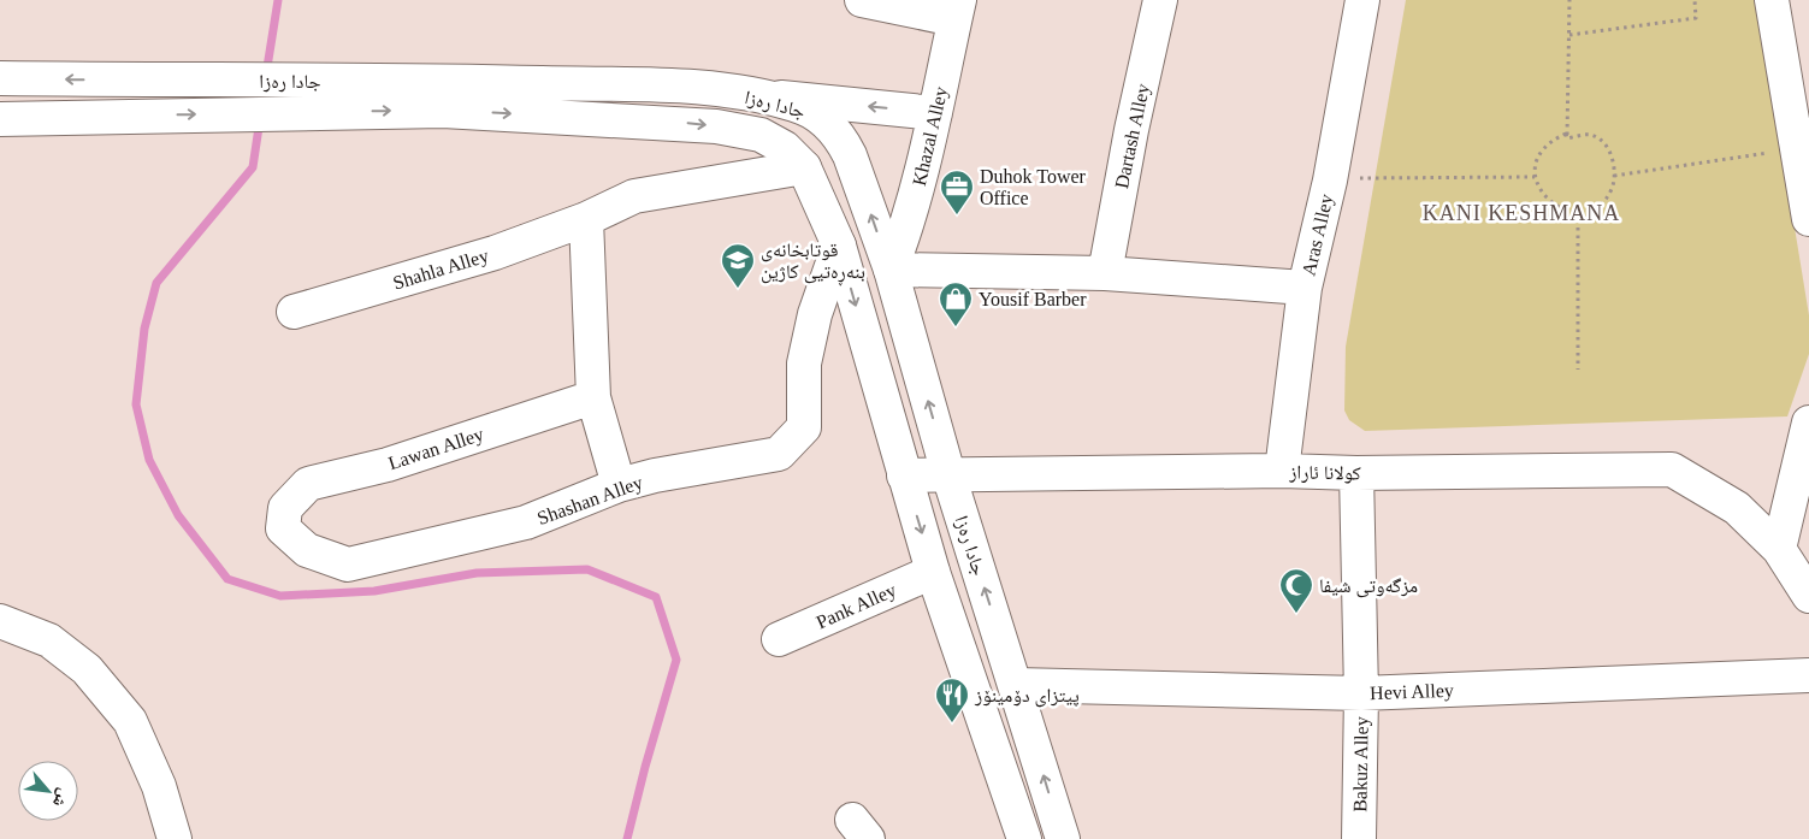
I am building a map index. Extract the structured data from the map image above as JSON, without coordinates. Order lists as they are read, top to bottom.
{
  "streets": {
    "street": [
      "جادا ره‌زا",
      "Khazal Alley",
      "Dartash Alley",
      "Aras Alley",
      "Shahla Alley",
      "Lawan Alley",
      "کولانا ئاراز",
      "Shashan Alley",
      "Pank Alley",
      "Hevi Alley",
      "Bakuz Alley"
    ]
  },
  "crossings": [
    ["جادا ره‌زا", "Khazal Alley"],
    ["جادا ره‌زا", "Shahla Alley"],
    ["جادا ره‌زا", "کولانا ئاراز"],
    ["جادا ره‌زا", "Shashan Alley"],
    ["جادا ره‌زا", "Pank Alley"],
    ["جادا ره‌زا", "Hevi Alley"],
    ["Aras Alley", "کولانا ئاراز"],
    ["Lawan Alley", "Shashan Alley"],
    ["کولانا ئاراز", "Bakuz Alley"],
    ["Hevi Alley", "Bakuz Alley"]
  ],
  "districts": ["KANI KESHMANA"],
  "places": {
    "office": ["Duhok Tower Office"],
    "school or university": ["قوتابخانەی بنەڕەتیی کاژین"],
    "shop": ["Yousif Barber"],
    "mosque": ["مزگەوتی شیفا"],
    "restaurant": ["پیتزای دۆمینۆز"]
  },
  "north": "bottom right"
}
